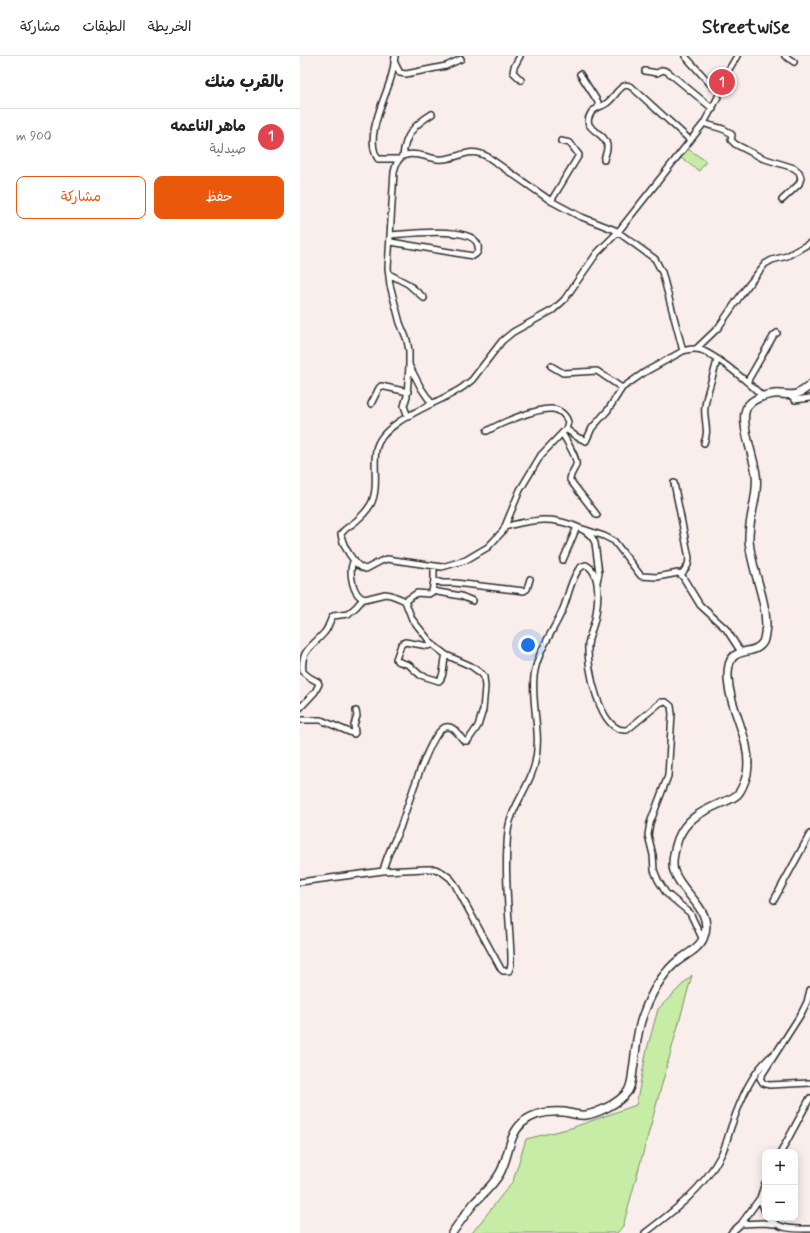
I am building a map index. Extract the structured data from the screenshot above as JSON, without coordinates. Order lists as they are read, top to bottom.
{
  "page": {
    "header": "Streetwise",
    "nav": ["الخريطة", "الطبقات", "مشاركة"],
    "heading": "بالقرب منك",
    "pins": "1",
    "list": [
      {
        "mark": "1",
        "name": "ماهر الناعمه",
        "note": "صيدلية",
        "value": "900 m"
      }
    ],
    "buttons": ["حفظ", "مشاركة"],
    "map_buttons": ["+", "−"]
  }
}
